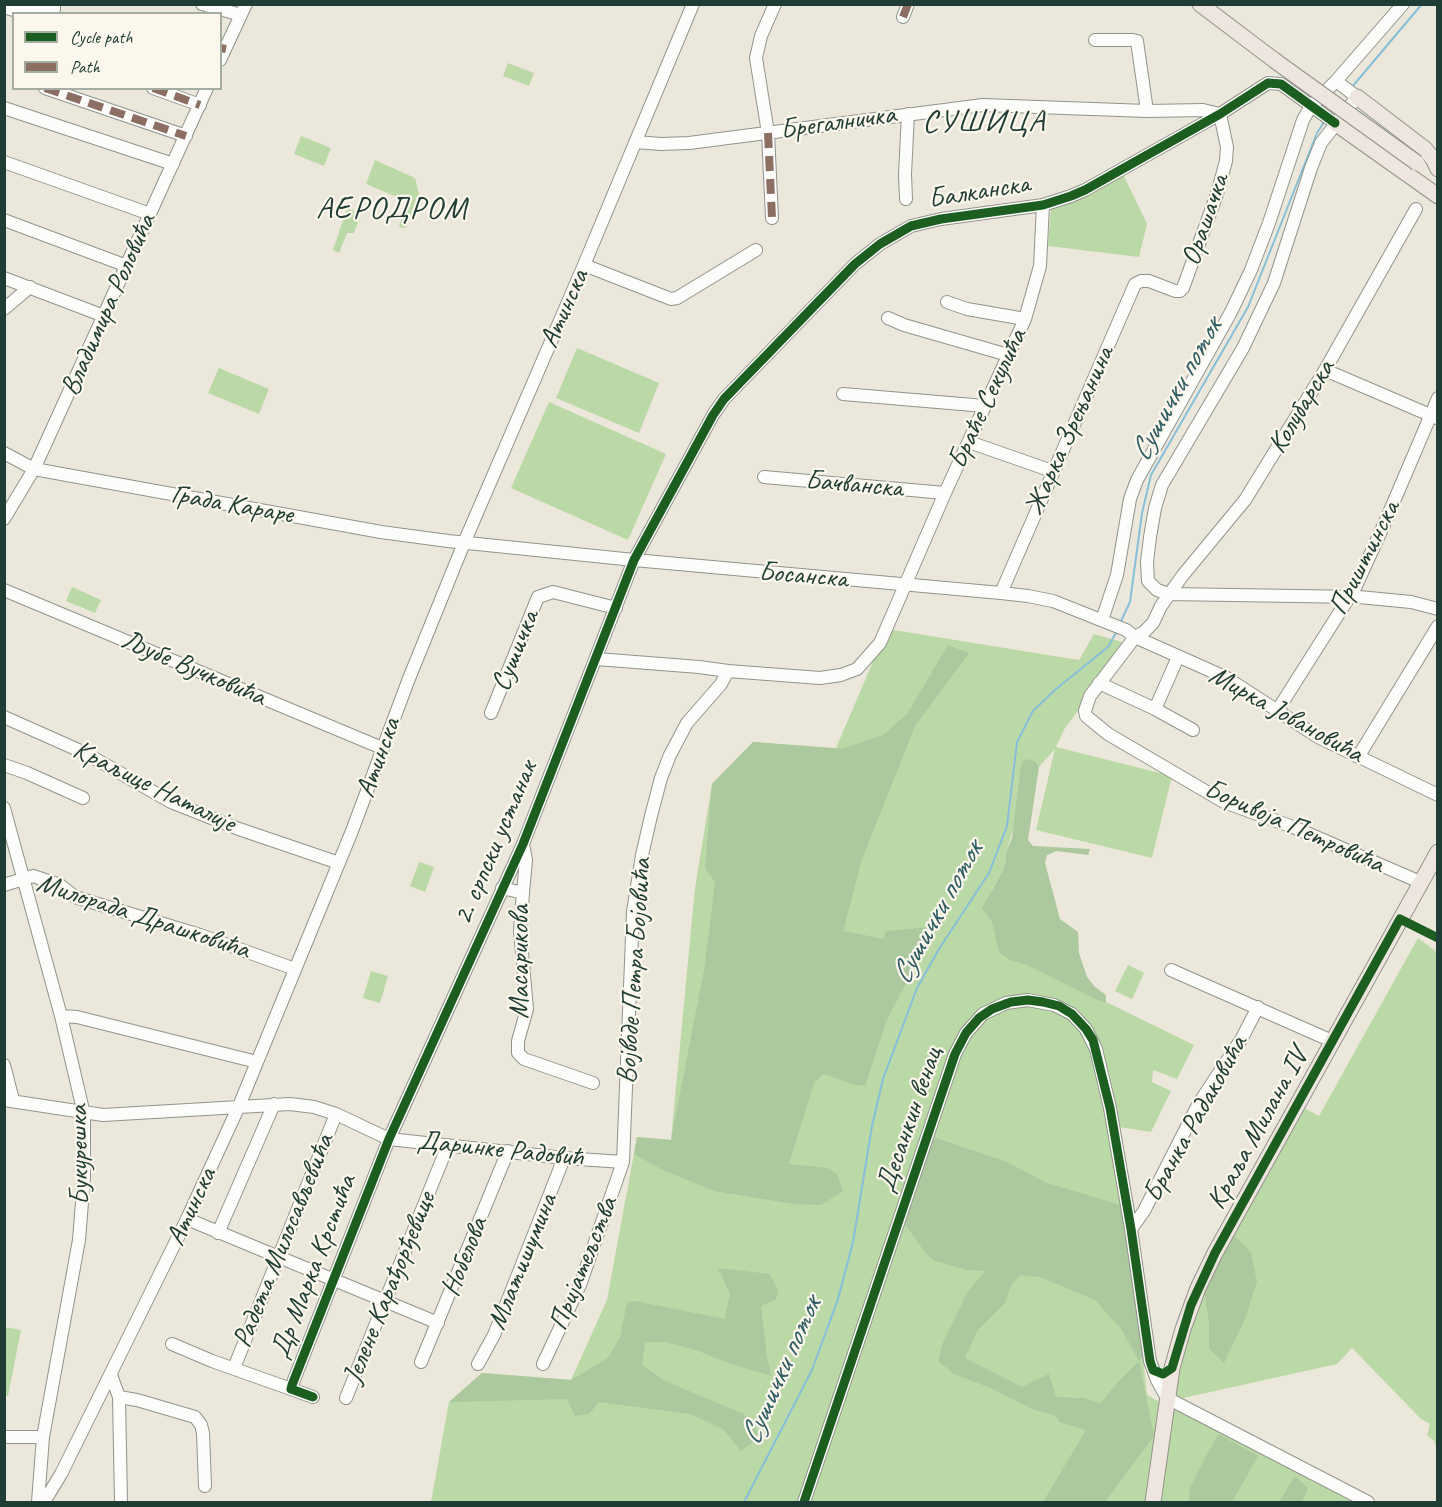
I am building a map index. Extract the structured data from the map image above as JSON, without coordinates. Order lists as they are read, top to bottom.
{
  "streets": {
    "main road": ["Краља Милана IV"],
    "street": [
      "Брегалничка",
      "Балканска",
      "Орашачка",
      "Владимира Роловића",
      "Атинска",
      "Браће Секулића",
      "Колубарска",
      "Жарка Зрењанина",
      "Бачванска",
      "Града Караре",
      "Приштинска",
      "Босанска",
      "Сушичка",
      "Љубе Вучковића",
      "Мирка Јовановића",
      "Краљице Наталије",
      "Боривоја Петровића",
      "2. српски устанак",
      "Милорада Драшковића",
      "Масарикова",
      "Војводе Петра Бојовића",
      "Бранка Радаковића",
      "Десанкин венац",
      "Даринке Радовић",
      "Букурешка",
      "Радета Милосављевића",
      "Нобелова",
      "Млатишумина",
      "Пријатељства",
      "Др Марка Крстића",
      "Јелене Карађорђевице"
    ]
  },
  "crossings": [
    ["Брегалничка", "Балканска"],
    ["Брегалничка", "Орашачка"],
    ["Брегалничка", "Атинска"],
    ["Балканска", "Орашачка"],
    ["Балканска", "Браће Секулића"],
    ["Балканска", "Босанска"],
    ["Балканска", "2. српски устанак"],
    ["Орашачка", "Жарка Зрењанина"],
    ["Владимира Роловића", "Града Караре"],
    ["Атинска", "Града Караре"],
    ["Атинска", "Босанска"],
    ["Атинска", "Љубе Вучковића"],
    ["Атинска", "Краљице Наталије"],
    ["Атинска", "Милорада Драшковића"],
    ["Атинска", "Даринке Радовић"],
    ["Браће Секулића", "Бачванска"],
    ["Браће Секулића", "Босанска"],
    ["Колубарска", "Босанска"],
    ["Колубарска", "Мирка Јовановића"],
    ["Колубарска", "Боривоја Петровића"],
    ["Жарка Зрењанина", "Босанска"],
    ["Града Караре", "Босанска"],
    ["Приштинска", "Мирка Јовановића"],
    ["Босанска", "Мирка Јовановића"],
    ["Босанска", "2. српски устанак"],
    ["Сушичка", "2. српски устанак"],
    ["Боривоја Петровића", "Краља Милана IV"],
    ["2. српски устанак", "Масарикова"],
    ["2. српски устанак", "Даринке Радовић"],
    ["2. српски устанак", "Др Марка Крстића"],
    ["Милорада Драшковића", "Букурешка"],
    ["Војводе Петра Бојовића", "Даринке Радовић"],
    ["Војводе Петра Бојовића", "Пријатељства"],
    ["Бранка Радаковића", "Десанкин венац"],
    ["Десанкин венац", "Краља Милана IV"],
    ["Даринке Радовић", "Букурешка"],
    ["Даринке Радовић", "Радета Милосављевића"],
    ["Даринке Радовић", "Нобелова"],
    ["Даринке Радовић", "Млатишумина"],
    ["Даринке Радовић", "Пријатељства"],
    ["Даринке Радовић", "Др Марка Крстића"],
    ["Даринке Радовић", "Јелене Карађорђевице"]
  ],
  "districts": ["СУШИЦА", "АЕРОДРОМ"],
  "water": ["Сушички поток"],
  "legend": ["Cycle path", "Path"]
}
